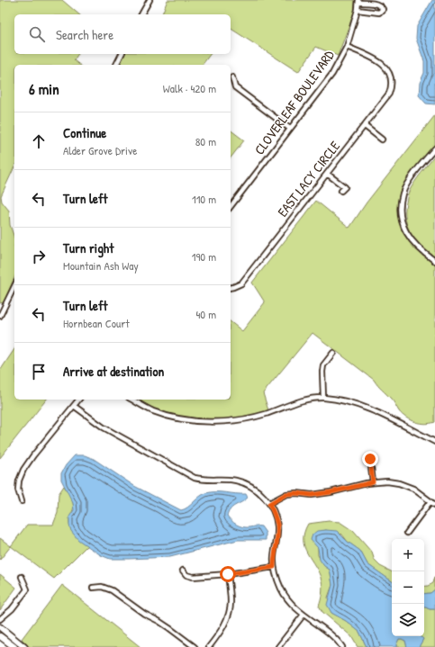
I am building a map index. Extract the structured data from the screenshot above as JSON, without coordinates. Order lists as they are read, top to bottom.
{
  "streets": {
    "street": ["CLOVERLEAF BOULEVARD", "EAST LACY CIRCLE"]
  },
  "crossings": [
    ["CLOVERLEAF BOULEVARD", "EAST LACY CIRCLE"]
  ],
  "page": {
    "search": "Search here",
    "heading": ["6 min", "Walk · 420 m"],
    "list": [
      ["Continue", "Alder Grove Drive", "80 m"],
      ["Turn left", "110 m"],
      ["Turn right", "Mountain Ash Way", "190 m"],
      ["Turn left", "Hornbean Court", "40 m"],
      "Arrive at destination"
    ],
    "map_buttons": ["+", "−"]
  }
}
